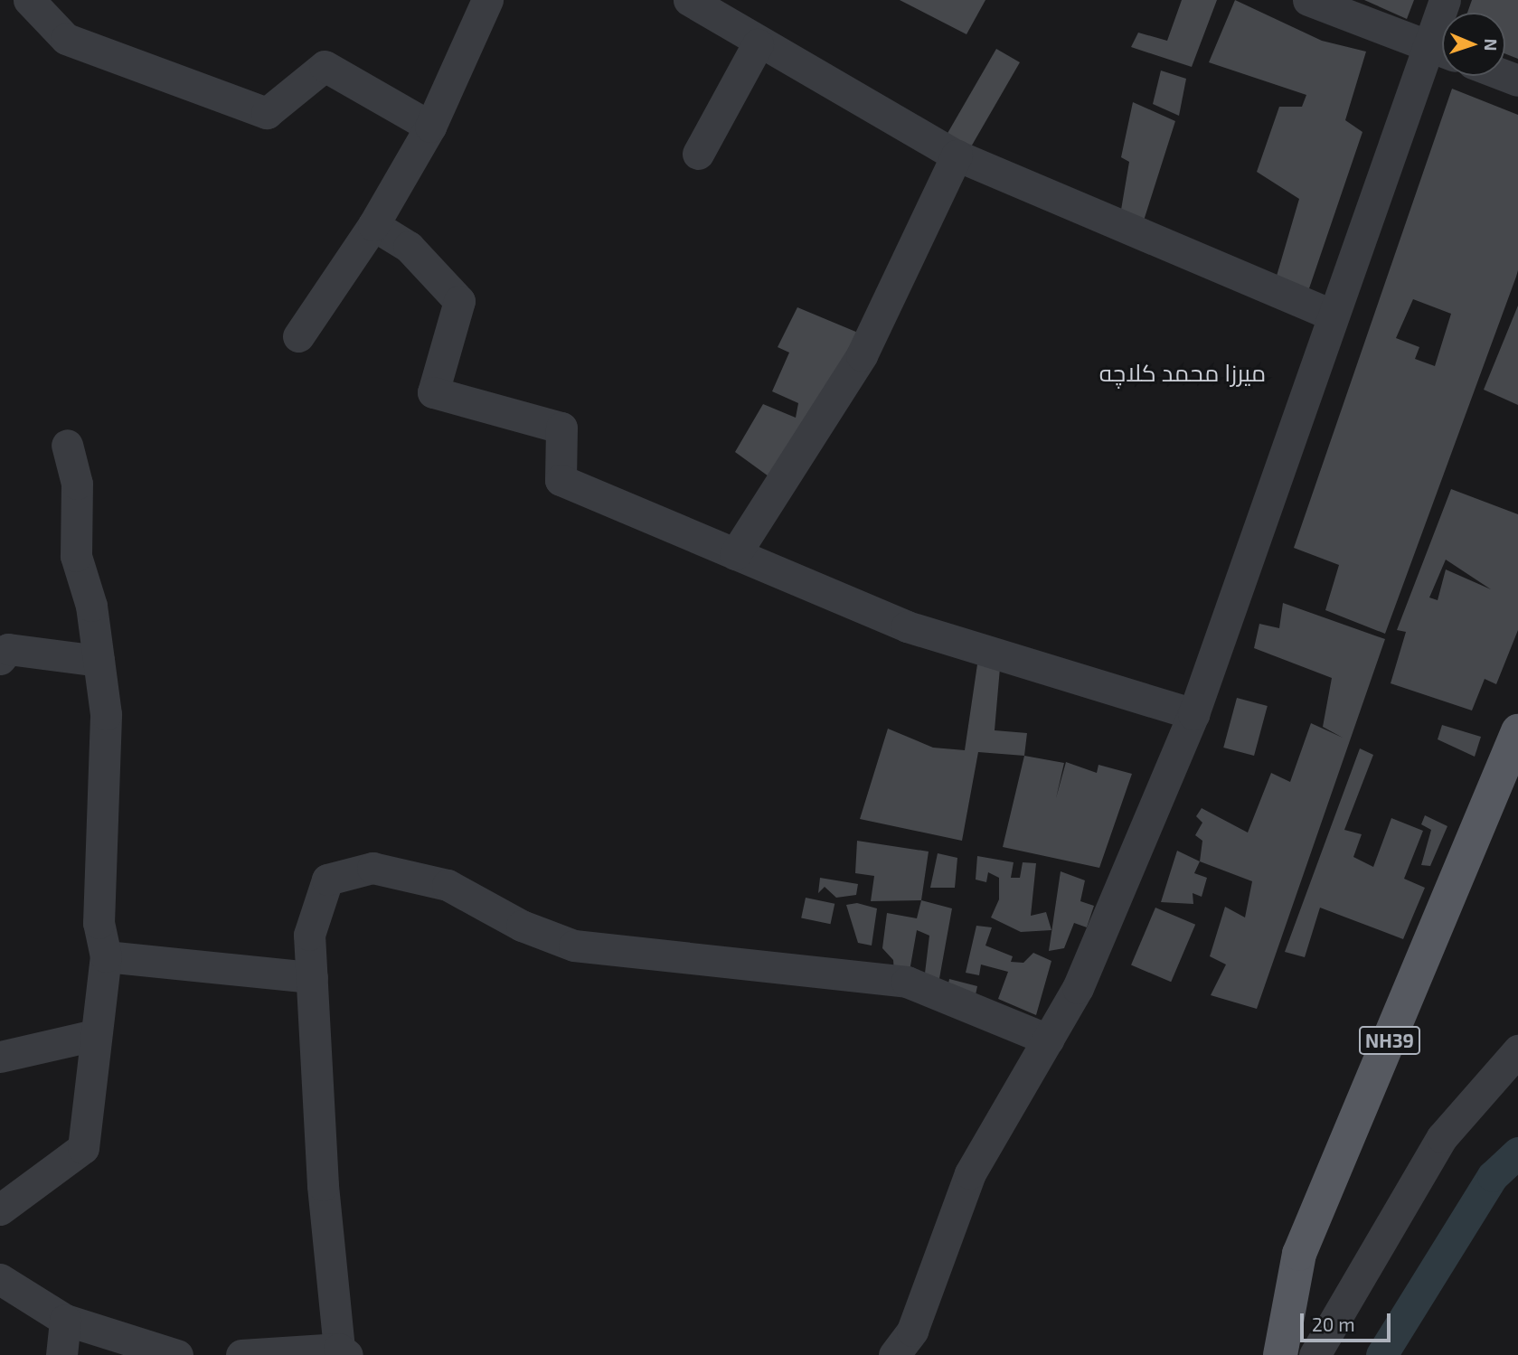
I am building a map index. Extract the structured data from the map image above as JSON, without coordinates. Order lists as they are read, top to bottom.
{
  "streets": {
    "main road": ["NH39"]
  },
  "districts": ["میرزا محمد کلاچه"],
  "scale_bar": "20 m",
  "north": "right"
}
